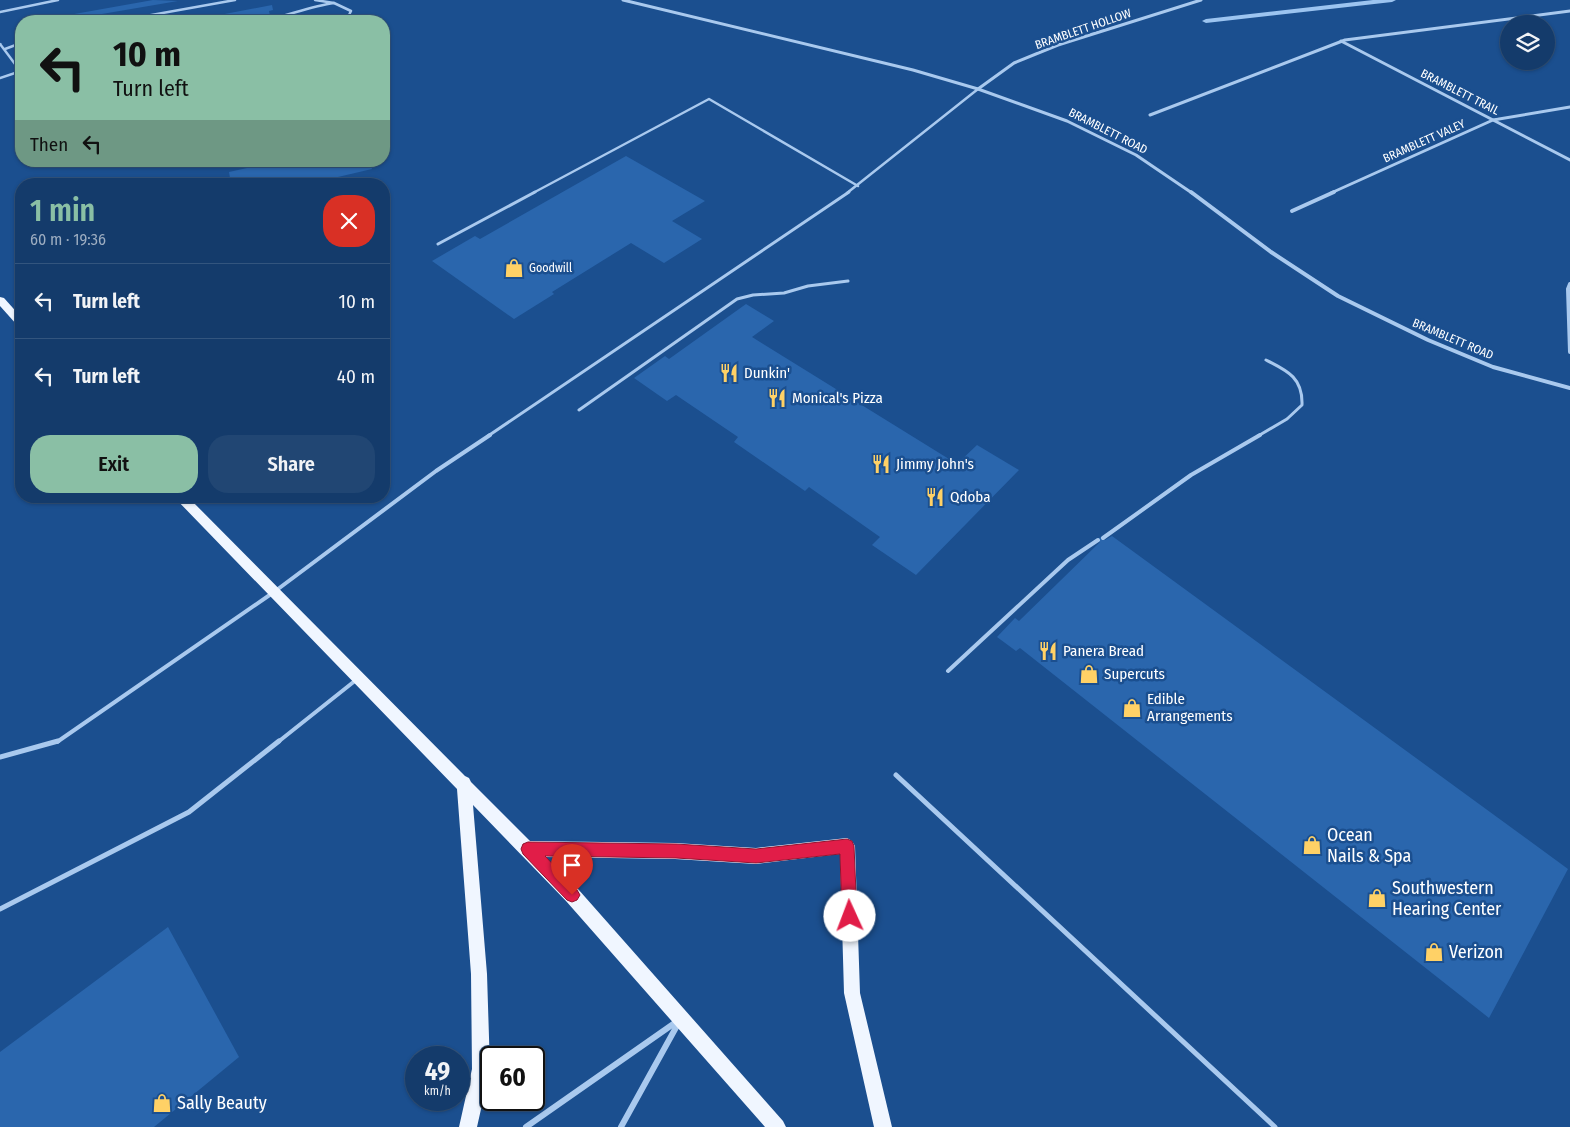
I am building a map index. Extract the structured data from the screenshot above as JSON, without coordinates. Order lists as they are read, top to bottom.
{
  "streets": {
    "street": [
      "BRAMBLETT HOLLOW",
      "BRAMBLETT TRAIL",
      "BRAMBLETT ROAD",
      "BRAMBLETT VALEY"
    ]
  },
  "crossings": [
    ["BRAMBLETT HOLLOW", "BRAMBLETT ROAD"],
    ["BRAMBLETT TRAIL", "BRAMBLETT VALEY"]
  ],
  "places": {
    "shop": [
      "Goodwill",
      "Supercuts",
      "Edible Arrangements",
      "Ocean Nails & Spa",
      "Southwestern Hearing Center",
      "Verizon",
      "Sally Beauty"
    ],
    "restaurant": [
      "Dunkin'",
      "Monical's Pizza",
      "Jimmy John's",
      "Qdoba",
      "Panera Bread"
    ]
  },
  "page": {
    "turn": ["10 m", "Turn left"],
    "then": "Then",
    "heading": ["1 min", "60 m · 19:36"],
    "list": [
      {
        "name": "Turn left",
        "value": "10 m"
      },
      {
        "name": "Turn left",
        "value": "40 m"
      }
    ],
    "buttons": ["Exit", "Share"],
    "speed": "49 km/h",
    "limit": "60"
  }
}
